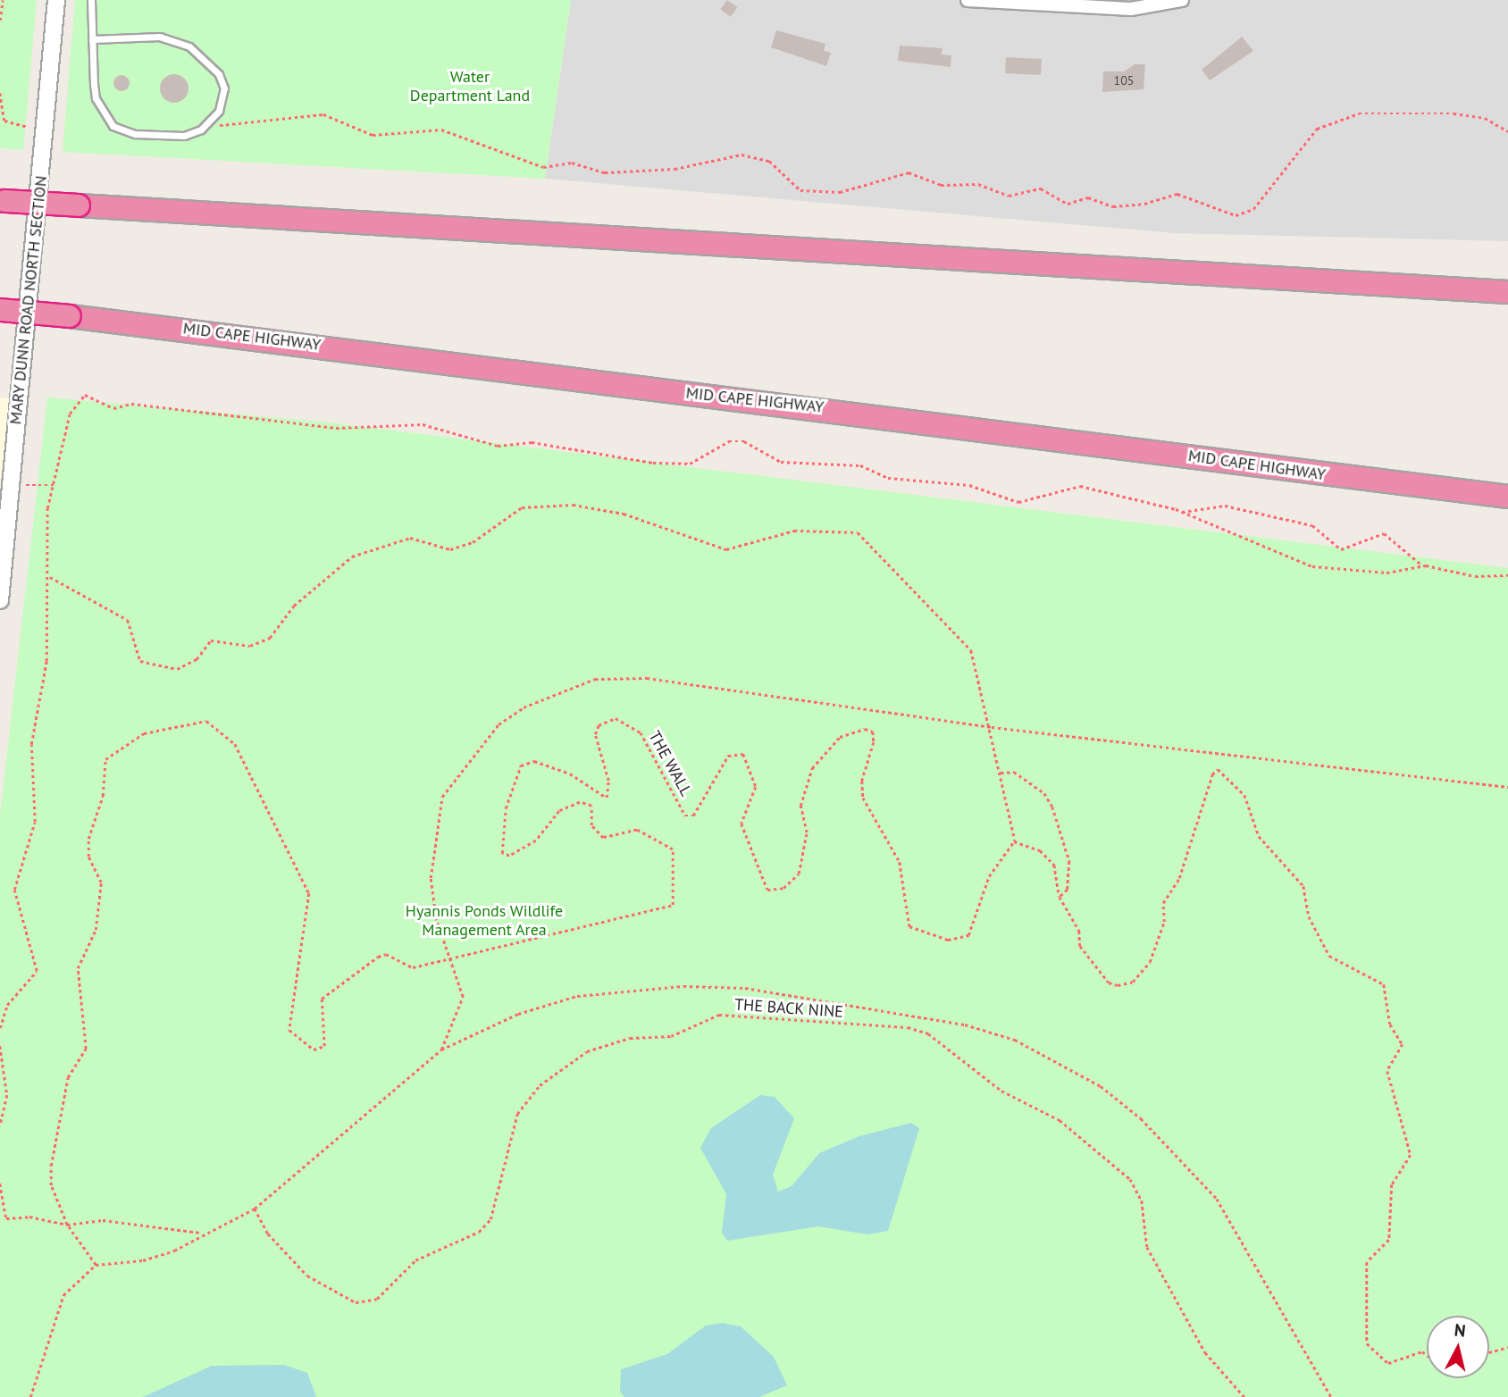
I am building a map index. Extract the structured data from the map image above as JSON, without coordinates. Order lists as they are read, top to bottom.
{
  "streets": {
    "highway": ["MID CAPE HIGHWAY"],
    "street": ["MARY DUNN ROAD NORTH SECTION"],
    "path": ["THE WALL", "THE BACK NINE"]
  },
  "parks": ["Water Department Land", "Hyannis Ponds Wildlife Management Area"],
  "house_numbers": ["105"],
  "north": "top"
}
